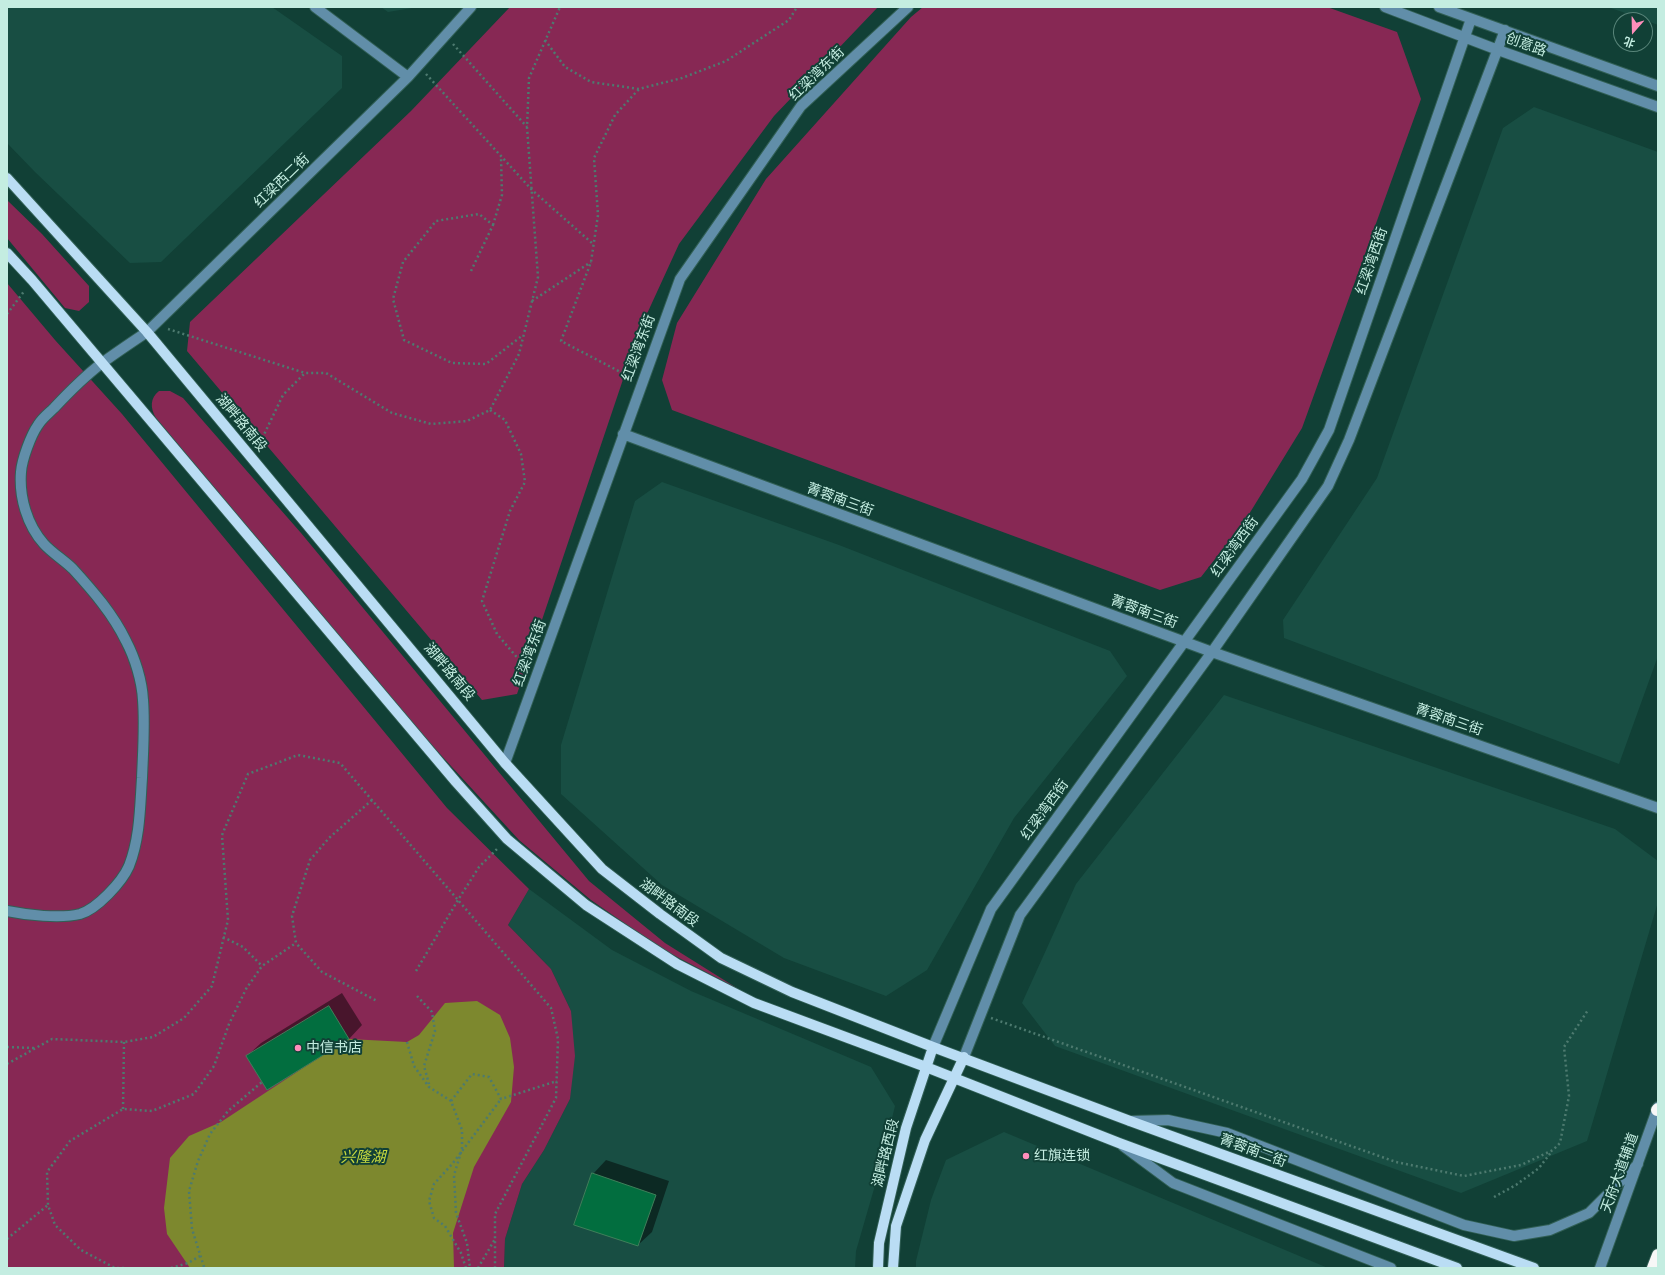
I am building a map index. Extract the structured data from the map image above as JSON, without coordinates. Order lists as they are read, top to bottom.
{
  "streets": {
    "main road": ["湖畔路南段", "菁蓉南二街", "湖畔路西段"],
    "street": [
      "创意路",
      "红梁湾东街",
      "红梁西二街",
      "红梁湾西街",
      "菁蓉南三街",
      "天府大道辅道"
    ]
  },
  "crossings": [
    ["创意路", "红梁湾西街"],
    ["红梁湾东街", "湖畔路南段"],
    ["红梁湾东街", "菁蓉南三街"],
    ["红梁西二街", "湖畔路南段"],
    ["红梁湾西街", "湖畔路南段"],
    ["红梁湾西街", "菁蓉南三街"],
    ["红梁湾西街", "湖畔路西段"],
    ["湖畔路南段", "菁蓉南二街"],
    ["湖畔路南段", "湖畔路西段"]
  ],
  "water": ["兴隆湖"],
  "places": ["中信书店", "红旗连锁"],
  "north": "bottom"
}
